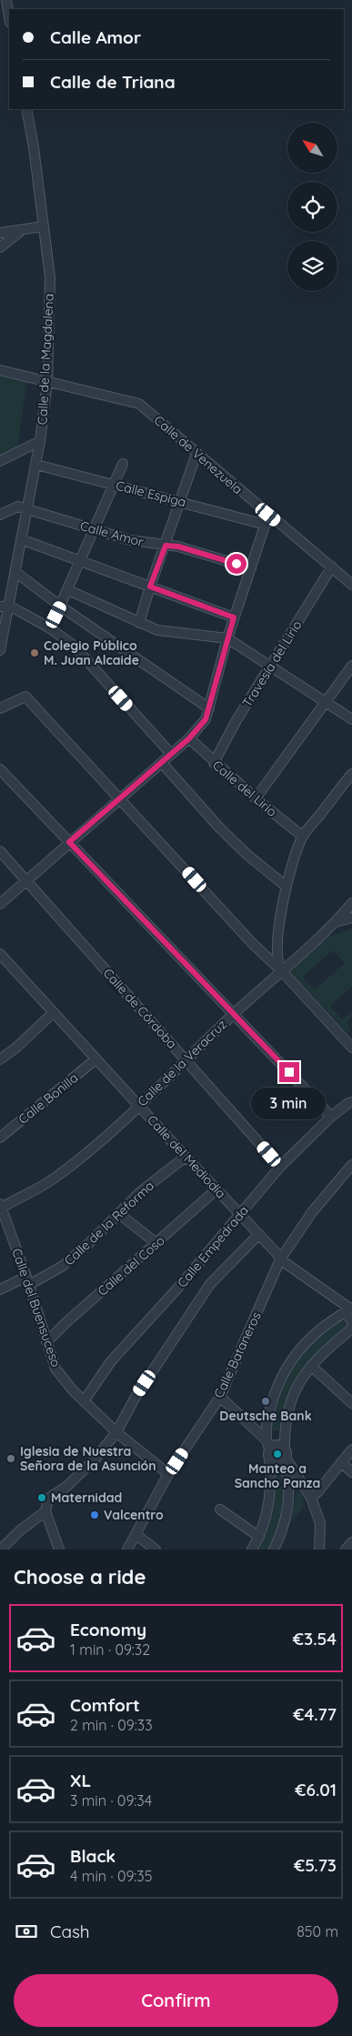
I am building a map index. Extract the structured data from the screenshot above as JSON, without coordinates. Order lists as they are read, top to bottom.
{
  "streets": {
    "street": [
      "Calle de la Magdalena",
      "Calle de Venezuela",
      "Calle Espiga",
      "Calle Amor",
      "Travesía del Lirio",
      "Calle del Lirio",
      "Calle de Córdoba",
      "Calle de la Veracruz",
      "Calle Bonilla",
      "Calle del Mediodía",
      "Calle de la Reforma",
      "Calle Empedrada",
      "Calle del Coso",
      "Calle del Buensuceso",
      "Calle Bataneros"
    ]
  },
  "crossings": [
    ["Calle de la Magdalena", "Calle de Venezuela"],
    ["Calle de la Magdalena", "Calle Espiga"],
    ["Calle de la Magdalena", "Calle Amor"],
    ["Calle de Venezuela", "Calle Espiga"],
    ["Calle de Venezuela", "Travesía del Lirio"],
    ["Travesía del Lirio", "Calle del Lirio"],
    ["Calle de Córdoba", "Calle de la Veracruz"],
    ["Calle de Córdoba", "Calle Empedrada"],
    ["Calle de la Veracruz", "Calle del Mediodía"],
    ["Calle de la Veracruz", "Calle del Buensuceso"],
    ["Calle Bonilla", "Calle del Mediodía"],
    ["Calle del Mediodía", "Calle de la Reforma"],
    ["Calle del Mediodía", "Calle Empedrada"],
    ["Calle del Mediodía", "Calle del Coso"],
    ["Calle del Mediodía", "Calle Bataneros"],
    ["Calle de la Reforma", "Calle del Buensuceso"],
    ["Calle Empedrada", "Calle del Buensuceso"],
    ["Calle del Coso", "Calle del Buensuceso"],
    ["Calle del Buensuceso", "Calle Bataneros"]
  ],
  "places": [
    "Colegio Público M. Juan Alcaide",
    "Deutsche Bank",
    "Manteo a Sancho Panza",
    "Iglesia de Nuestra Señora de la Asunción",
    "Maternidad",
    "Valcentro"
  ],
  "north": "top left",
  "page": {
    "banner": ["Calle Amor", "Calle de Triana"],
    "bubble": "3 min",
    "heading": "Choose a ride",
    "list": [
      {
        "name": "Economy",
        "note": "1 min · 09:32",
        "value": "€3.54"
      },
      {
        "name": "Comfort",
        "note": "2 min · 09:33",
        "value": "€4.77"
      },
      {
        "name": "XL",
        "note": "3 min · 09:34",
        "value": "€6.01"
      },
      {
        "name": "Black",
        "note": "4 min · 09:35",
        "value": "€5.73"
      }
    ],
    "pay": ["Cash", "850 m"],
    "buttons": "Confirm"
  }
}
